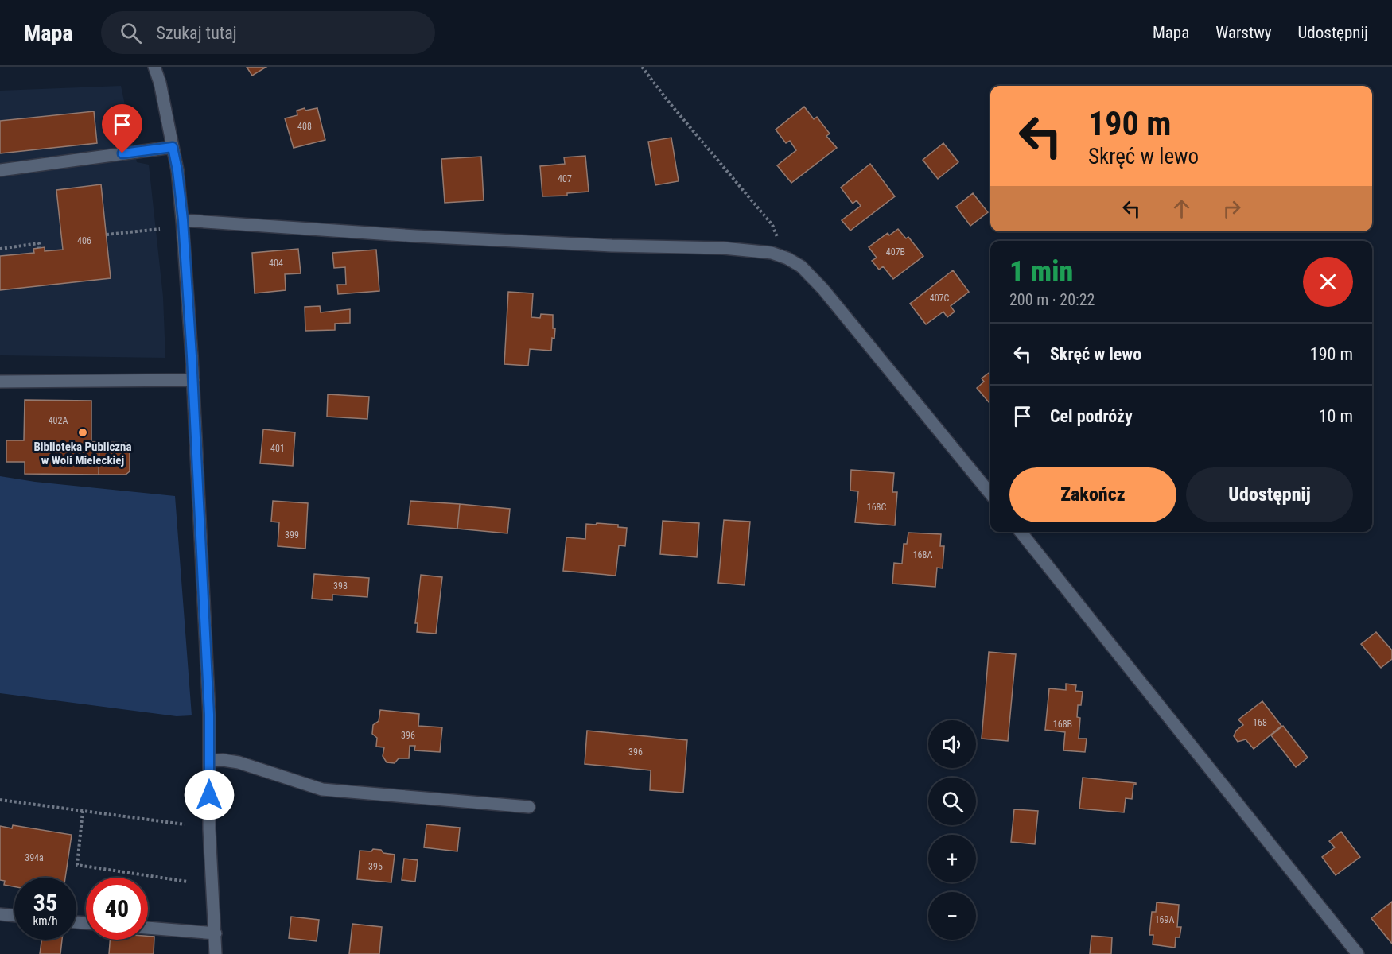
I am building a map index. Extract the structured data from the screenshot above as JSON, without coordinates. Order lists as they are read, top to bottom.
{
  "places": ["Biblioteka Publiczna w Woli Mieleckiej"],
  "house_numbers": [
    "408",
    "407",
    "406",
    "407B",
    "404",
    "407C",
    "402A",
    "401",
    "168C",
    "399",
    "168A",
    "398",
    "168",
    "168B",
    "396",
    "396",
    "394a",
    "395",
    "169A"
  ],
  "page": {
    "header": "Mapa",
    "search": "Szukaj tutaj",
    "nav": ["Mapa", "Warstwy", "Udostępnij"],
    "turn": ["190 m", "Skręć w lewo"],
    "heading": ["1 min", "200 m · 20:22"],
    "list": [
      {
        "name": "Skręć w lewo",
        "value": "190 m"
      },
      {
        "name": "Cel podróży",
        "value": "10 m"
      }
    ],
    "buttons": ["Zakończ", "Udostępnij"],
    "map_buttons": ["+", "−"],
    "speed": "35 km/h",
    "limit": "40"
  }
}
